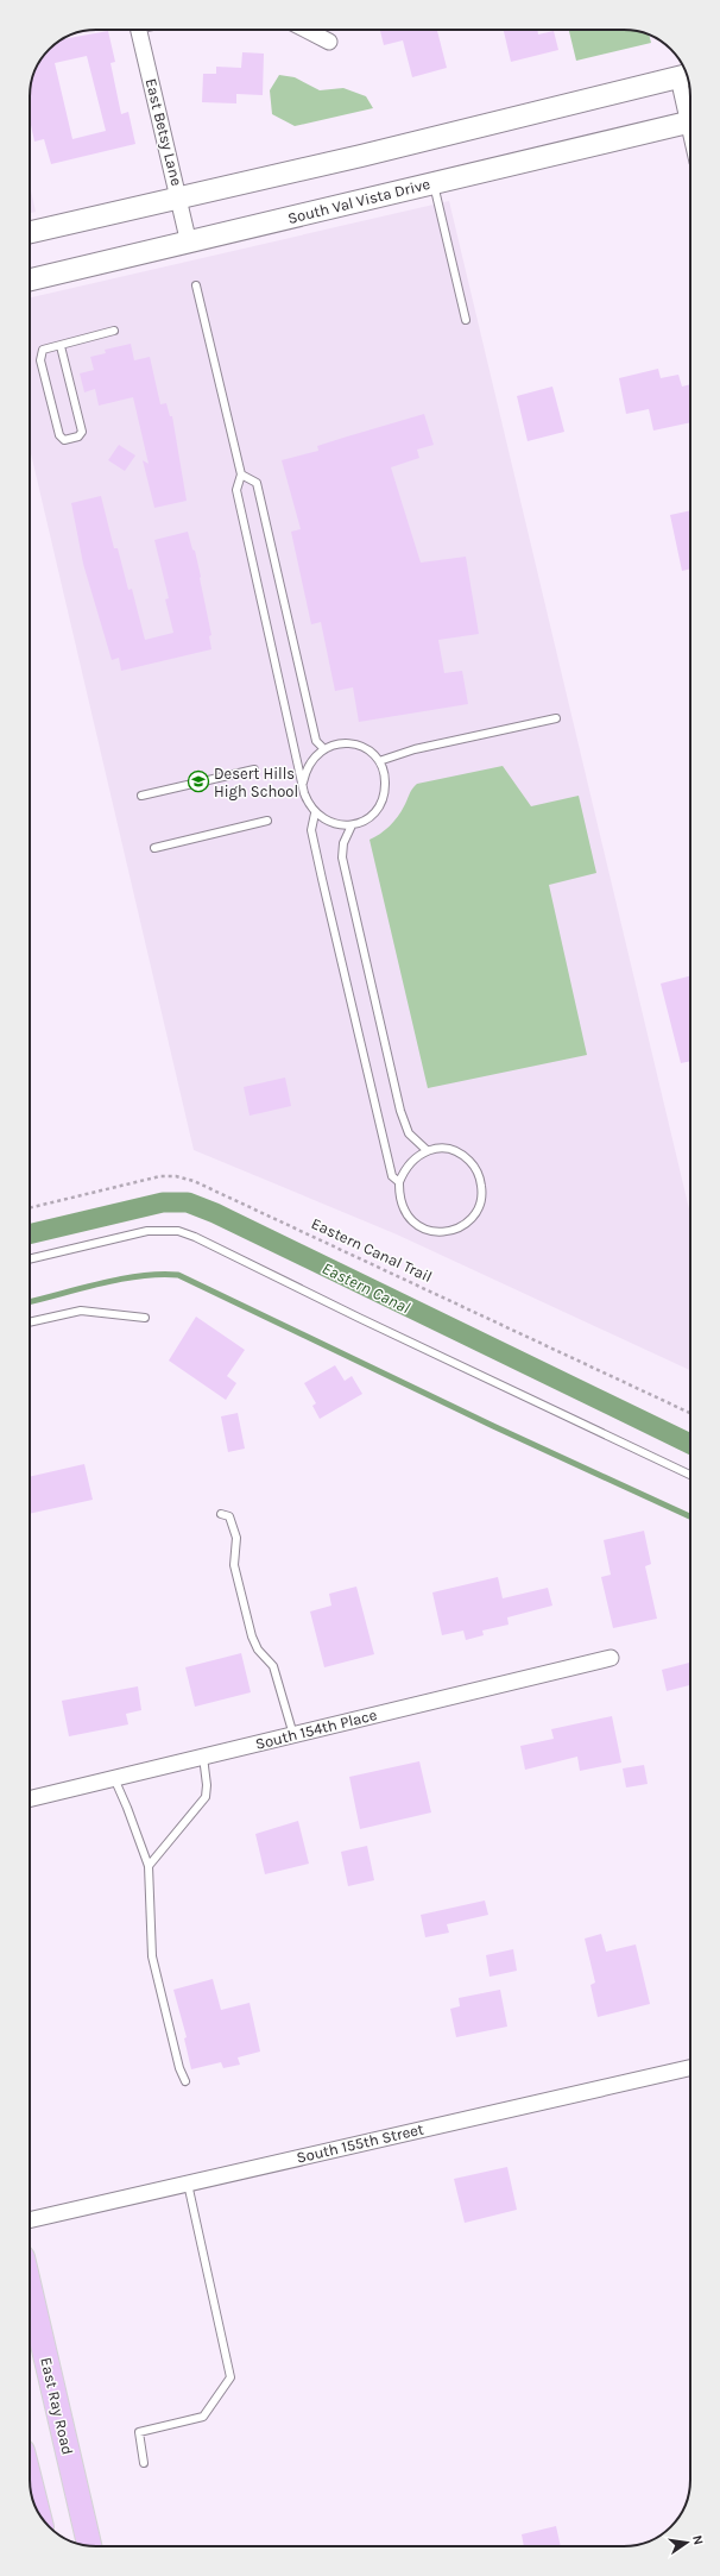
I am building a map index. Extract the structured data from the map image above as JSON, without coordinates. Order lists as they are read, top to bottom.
{
  "streets": {
    "main road": ["South Val Vista Drive", "East Ray Road"],
    "street": ["East Betsy Lane", "South 154th Place", "South 155th Street"],
    "path": ["Eastern Canal Trail"]
  },
  "crossings": [
    ["East Betsy Lane", "South Val Vista Drive"]
  ],
  "water": ["Eastern Canal"],
  "places": {
    "school or university": ["Desert Hills High School"]
  },
  "north": "right"
}
